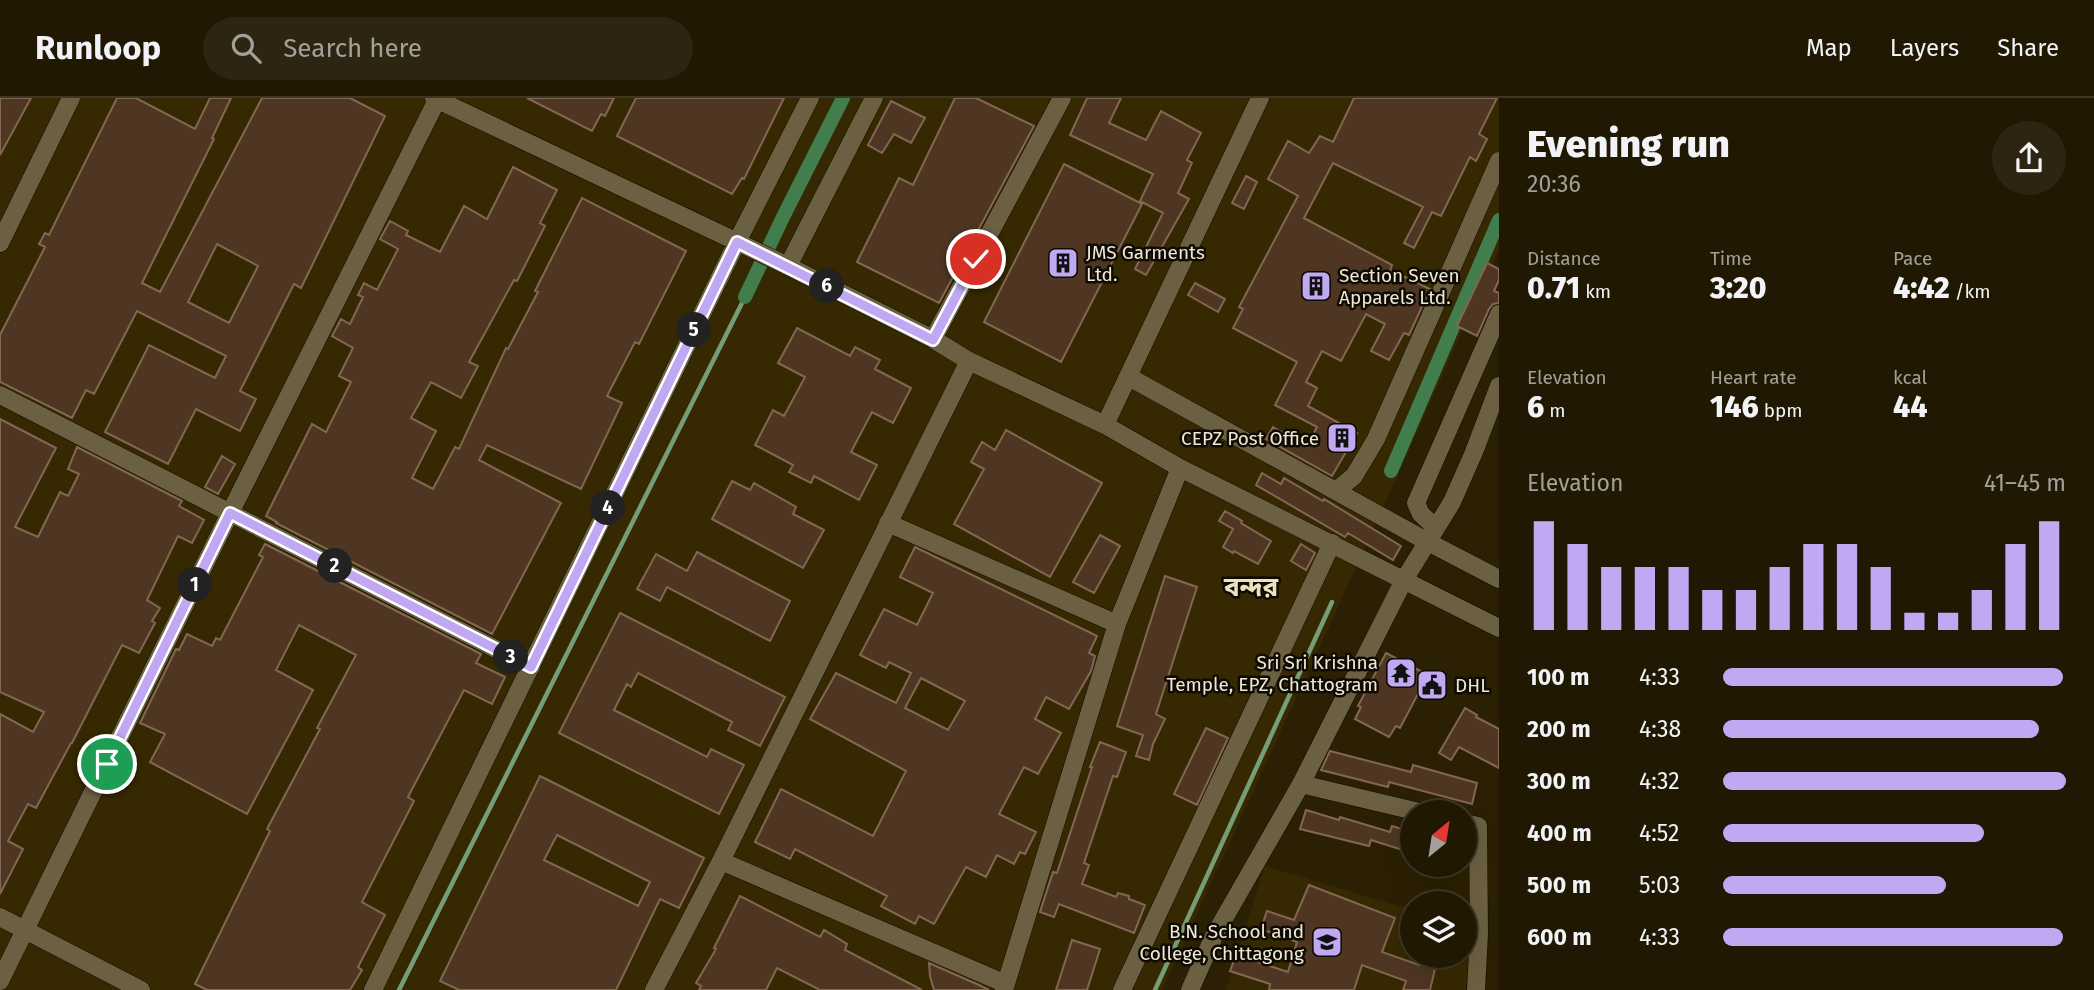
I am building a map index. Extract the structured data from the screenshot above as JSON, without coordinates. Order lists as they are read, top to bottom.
{
  "districts": ["বন্দর"],
  "places": {
    "building": ["JMS Garments Ltd.", "Section Seven Apparels Ltd.", "CEPZ Post Office"],
    "temple": ["Sri Sri Krishna Temple, EPZ, Chattogram"],
    "public building": ["DHL"],
    "school or university": ["B.N. School and College, Chittagong"]
  },
  "north": "top right",
  "page": {
    "header": "Runloop",
    "search": "Search here",
    "nav": ["Map", "Layers", "Share"],
    "heading": ["Evening run", "20:36"],
    "stats": [
      ["Distance", "0.71 km"],
      ["Time", "3:20"],
      ["Pace", "4:42 /km"],
      ["Elevation", "6 m"],
      ["Heart rate", "146 bpm"],
      ["kcal", "44"]
    ],
    "pins": [
      "6",
      "5",
      "4",
      "2",
      "1",
      "3"
    ],
    "chart": ["Elevation", "41–45 m"],
    "list": [
      {
        "name": "100 m",
        "note": "4:33"
      },
      {
        "name": "200 m",
        "note": "4:38"
      },
      {
        "name": "300 m",
        "note": "4:32"
      },
      {
        "name": "400 m",
        "note": "4:52"
      },
      {
        "name": "500 m",
        "note": "5:03"
      },
      {
        "name": "600 m",
        "note": "4:33"
      }
    ]
  }
}
